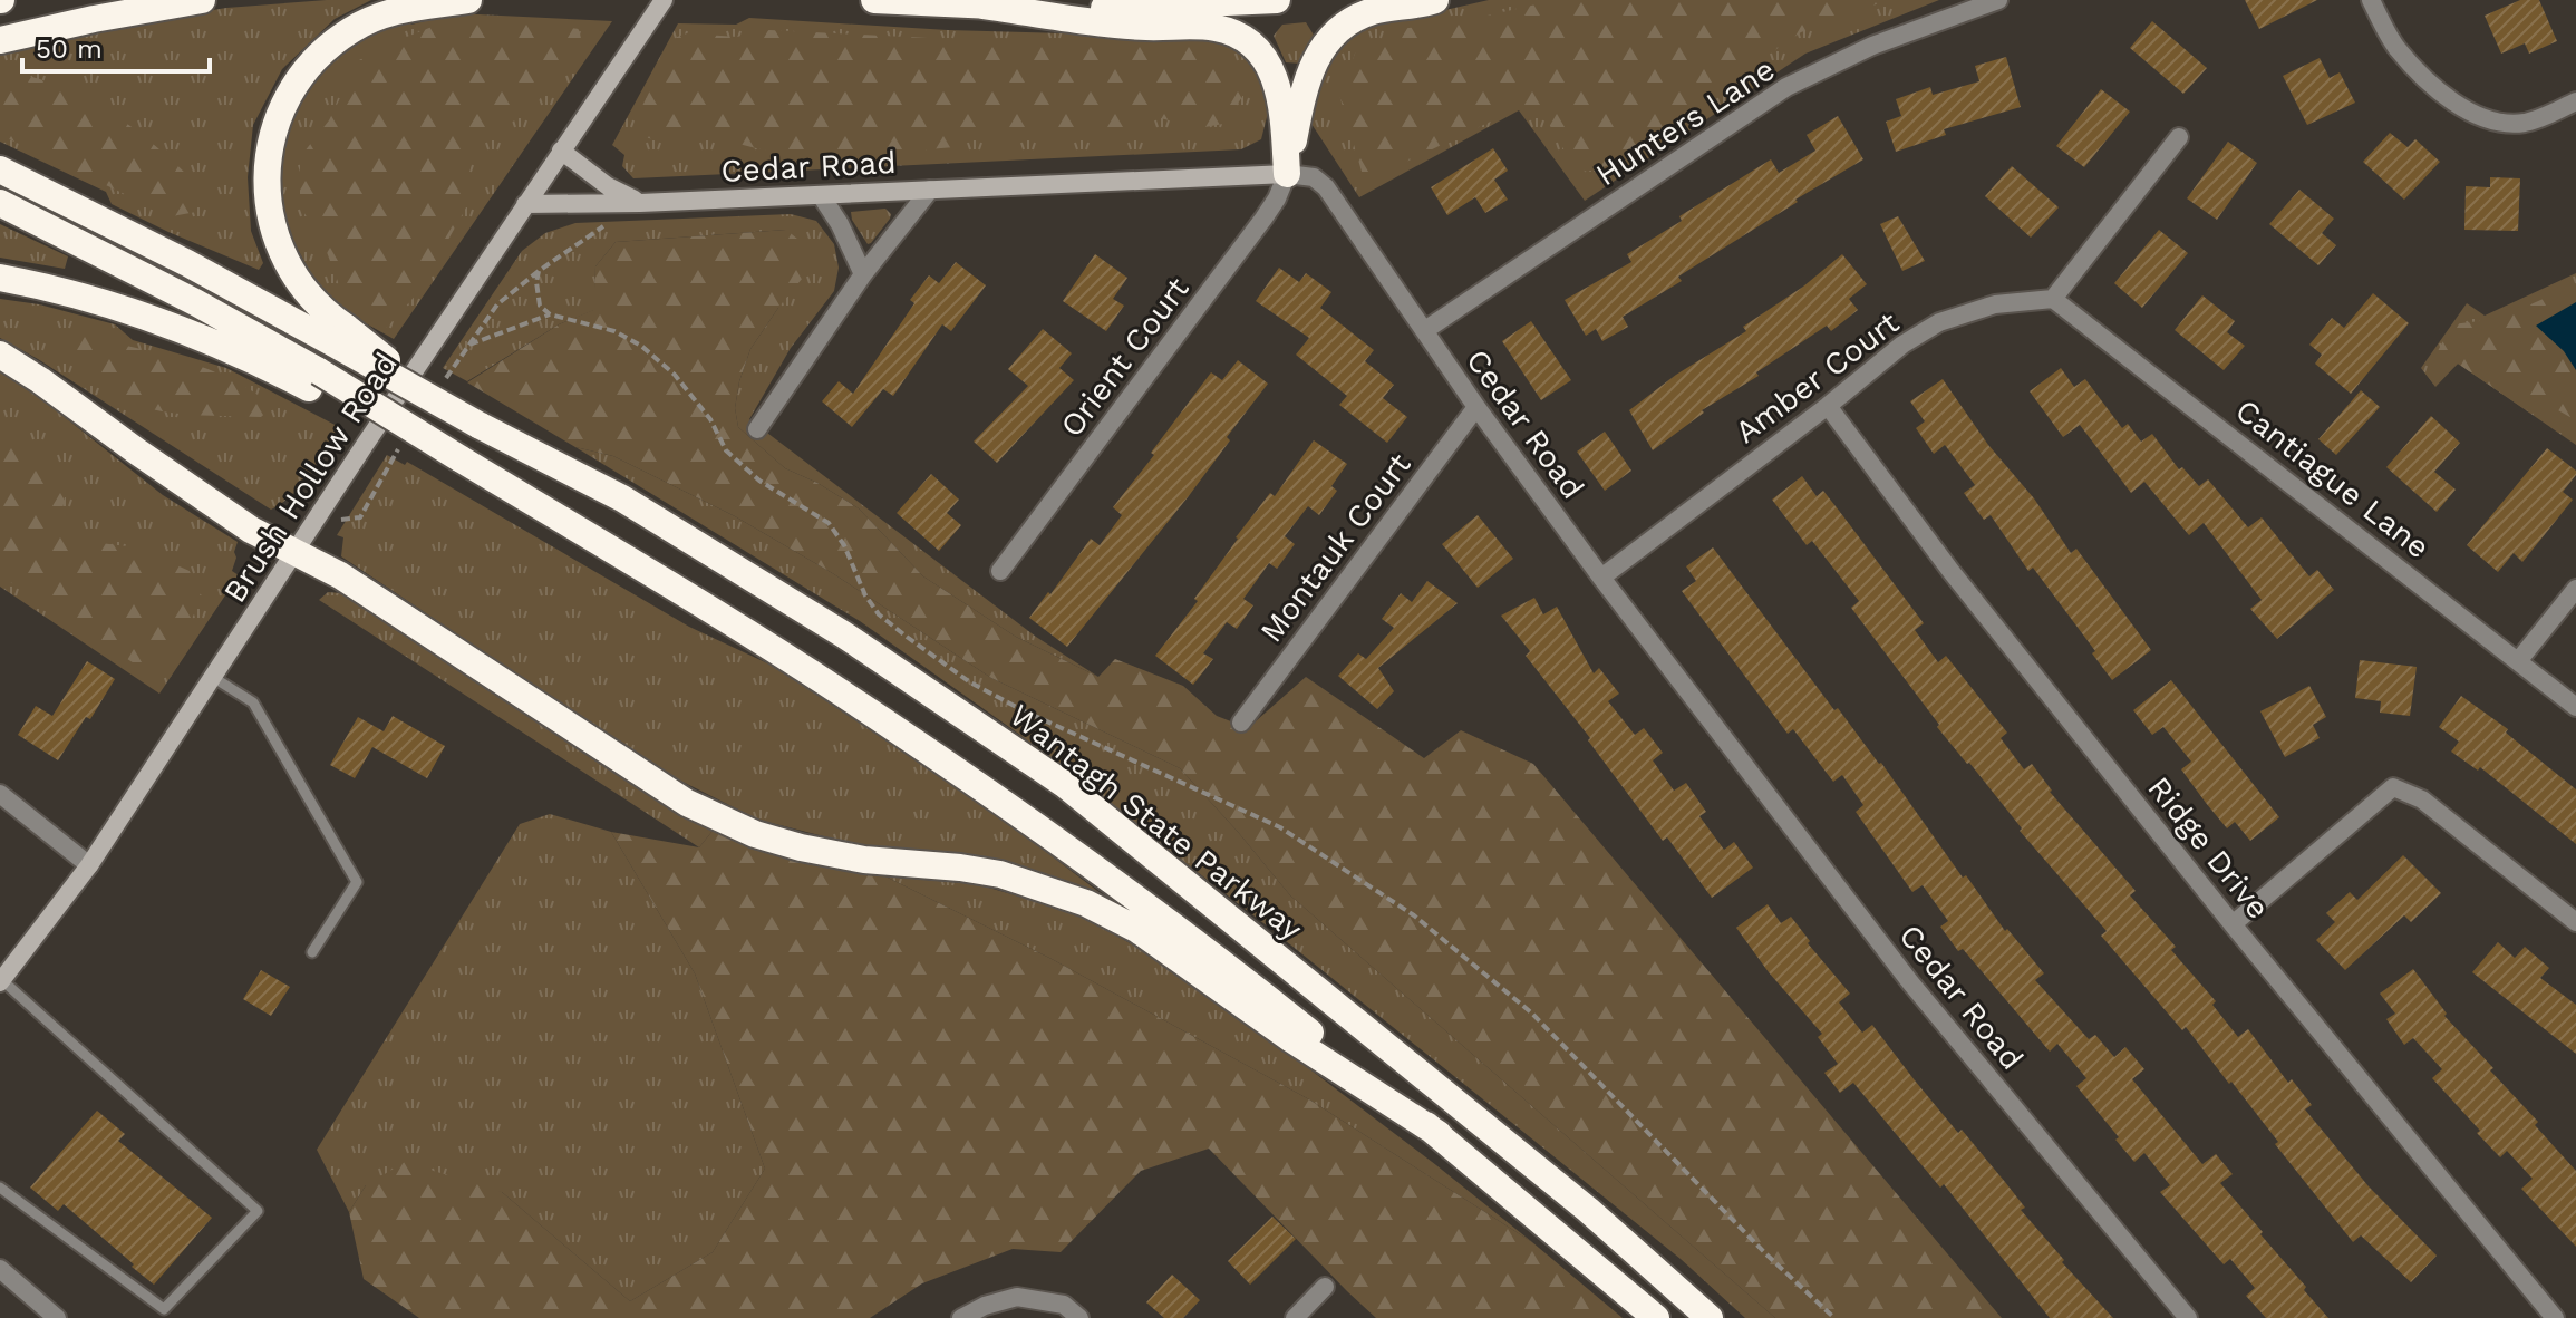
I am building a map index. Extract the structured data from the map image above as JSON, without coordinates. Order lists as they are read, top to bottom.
{
  "streets": {
    "highway": ["Wantagh State Parkway"],
    "main road": ["Cedar Road", "Brush Hollow Road"],
    "street": [
      "Hunters Lane",
      "Orient Court",
      "Amber Court",
      "Cantiague Lane",
      "Montauk Court",
      "Ridge Drive"
    ]
  },
  "crossings": [
    ["Hunters Lane", "Cedar Road"],
    ["Cedar Road", "Orient Court"],
    ["Cedar Road", "Amber Court"],
    ["Cedar Road", "Brush Hollow Road"],
    ["Cedar Road", "Montauk Court"],
    ["Amber Court", "Cantiague Lane"],
    ["Amber Court", "Ridge Drive"]
  ],
  "scale_bar": "50 m"
}
